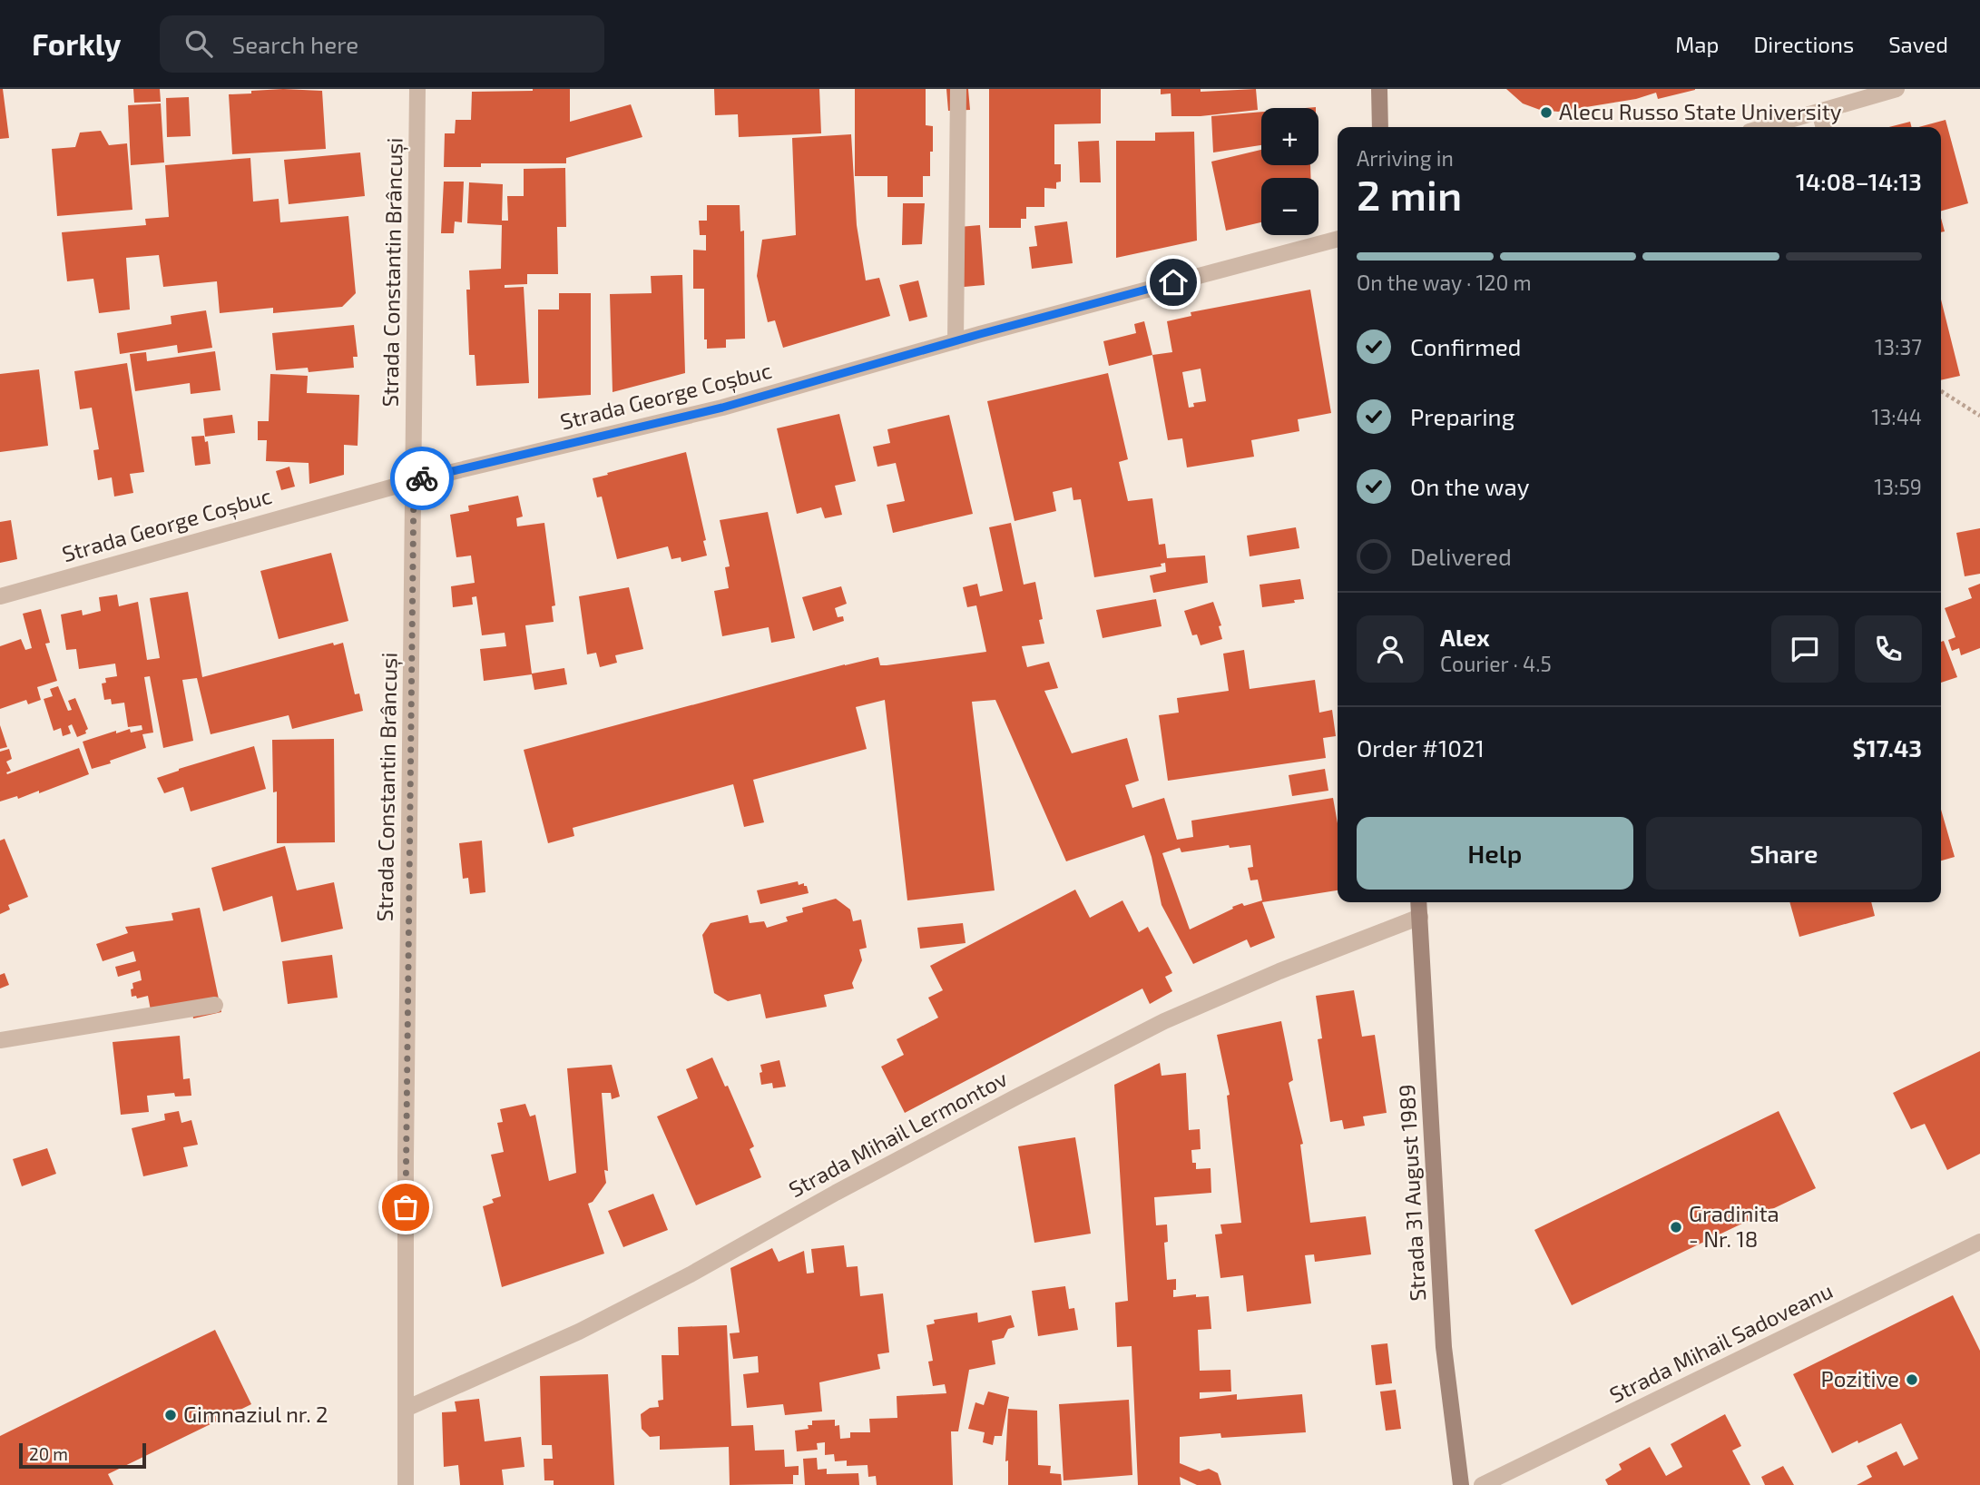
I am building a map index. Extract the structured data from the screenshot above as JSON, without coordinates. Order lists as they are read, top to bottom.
{
  "streets": {
    "main road": ["Strada 31 August 1989"],
    "street": [
      "Strada Constantin Brâncuși",
      "Strada George Coșbuc",
      "Strada Mihail Lermontov",
      "Strada Mihail Sadoveanu"
    ]
  },
  "crossings": [
    ["Strada Constantin Brâncuși", "Strada George Coșbuc"],
    ["Strada Constantin Brâncuși", "Strada Mihail Lermontov"],
    ["Strada Mihail Lermontov", "Strada 31 August 1989"]
  ],
  "places": [
    "Alecu Russo State University",
    "Gradinita - Nr. 18",
    "Pozitive",
    "Gimnaziul nr. 2"
  ],
  "scale_bar": "20 m",
  "page": {
    "header": "Forkly",
    "search": "Search here",
    "nav": ["Map", "Directions", "Saved"],
    "map_buttons": ["+", "−"],
    "heading": ["2 min", "Arriving in", "14:08–14:13"],
    "panel": [
      "Alex",
      "Courier · 4.5",
      "Order #1021",
      "$17.43"
    ],
    "bar": "On the way · 120 m",
    "list": [
      ["Confirmed", "13:37"],
      ["Preparing", "13:44"],
      ["On the way", "13:59"],
      "Delivered"
    ],
    "buttons": ["Help", "Share"],
    "scale": "20 m"
  }
}
